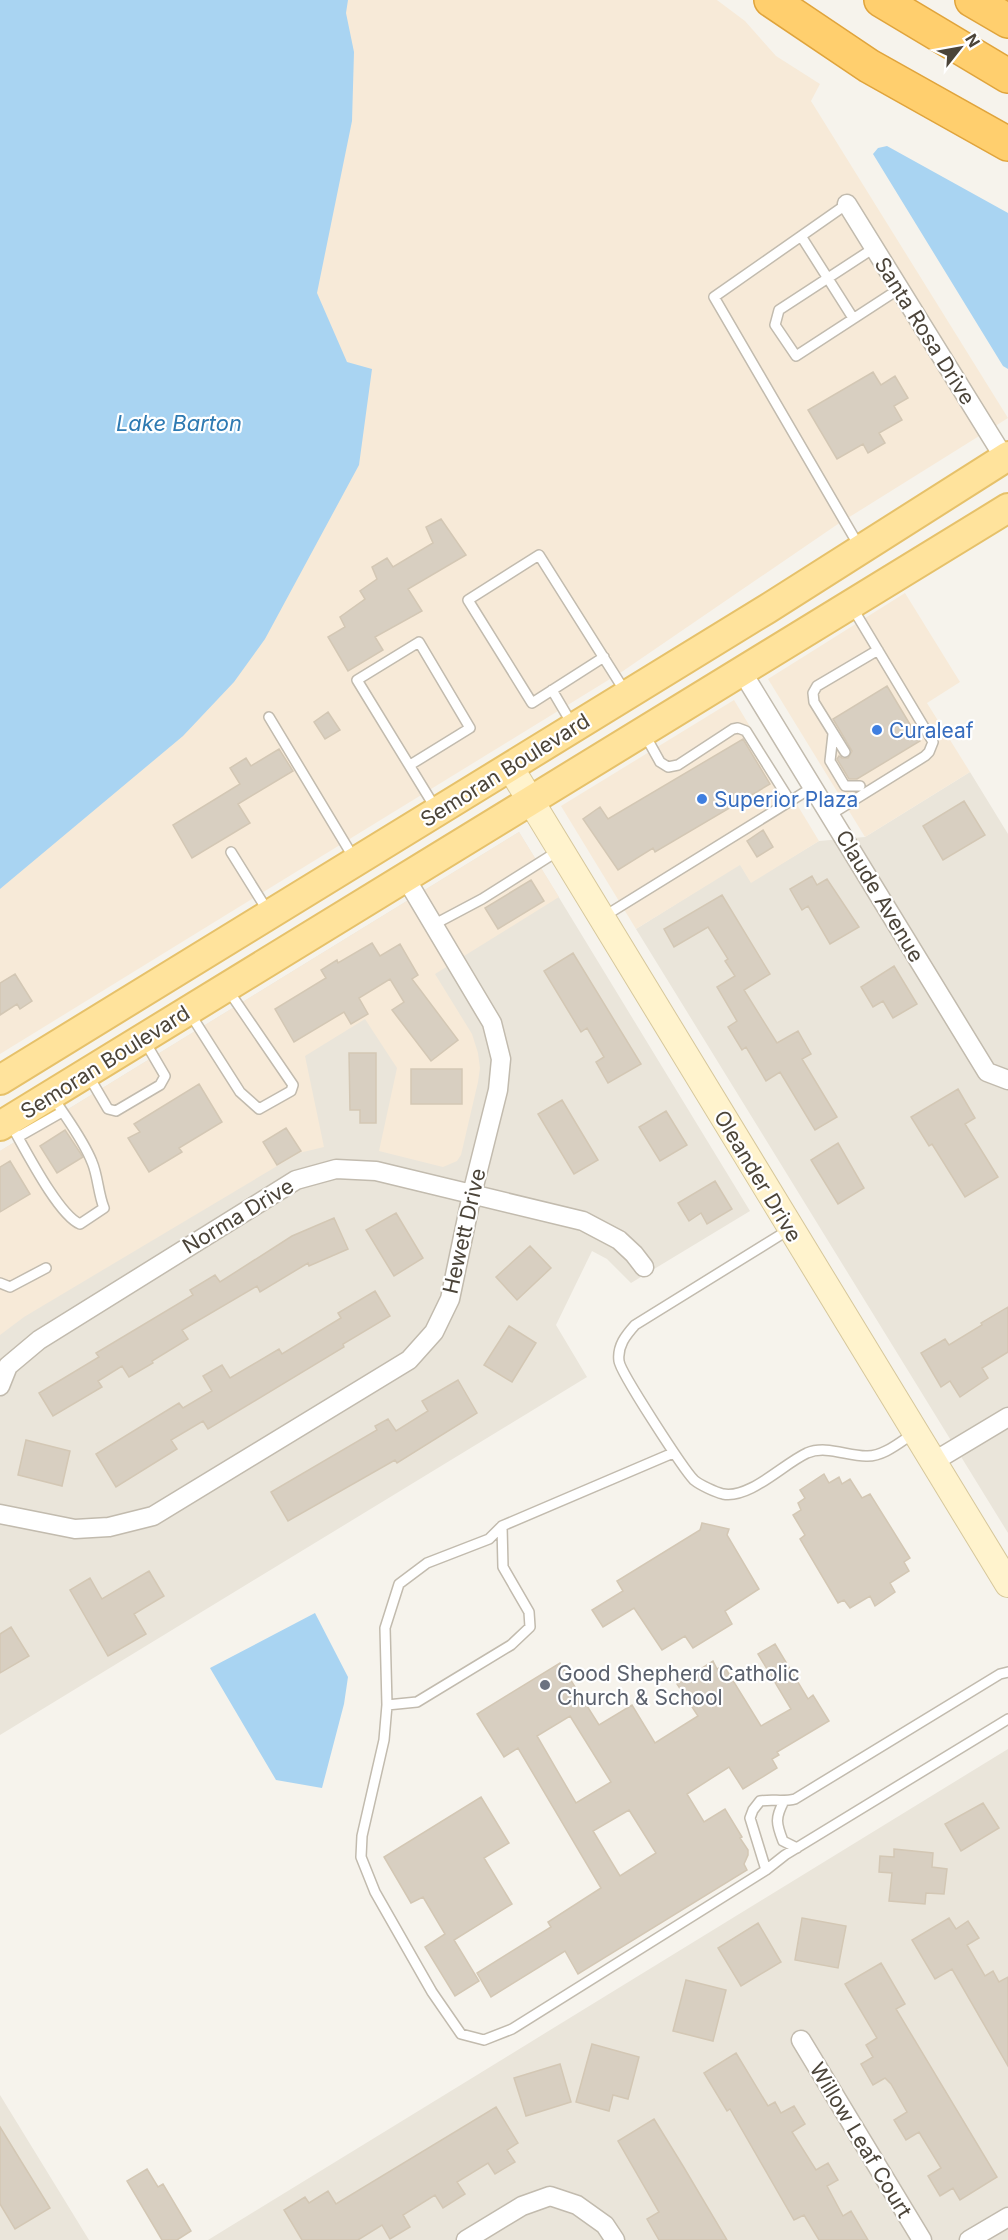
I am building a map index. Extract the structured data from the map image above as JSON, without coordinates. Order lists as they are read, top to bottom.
{
  "streets": {
    "main road": ["Semoran Boulevard"],
    "street": [
      "Santa Rosa Drive",
      "Claude Avenue",
      "Oleander Drive",
      "Norma Drive",
      "Hewett Drive",
      "Willow Leaf Court"
    ]
  },
  "crossings": [
    ["Santa Rosa Drive", "Semoran Boulevard"],
    ["Semoran Boulevard", "Claude Avenue"],
    ["Semoran Boulevard", "Oleander Drive"],
    ["Semoran Boulevard", "Hewett Drive"],
    ["Norma Drive", "Hewett Drive"]
  ],
  "water": ["Lake Barton"],
  "places": ["Curaleaf", "Superior Plaza", "Good Shepherd Catholic Church & School"],
  "north": "top right"
}
